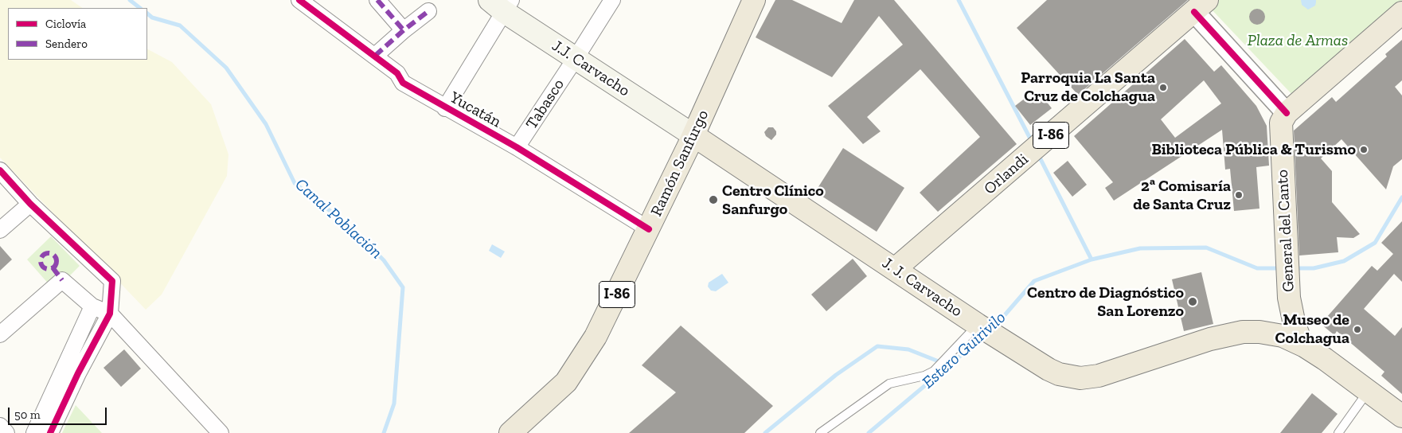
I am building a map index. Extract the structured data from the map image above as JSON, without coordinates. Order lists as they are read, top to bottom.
{
  "streets": {
    "main road": [
      "J.J. Carvacho",
      "I-86",
      "Ramón Sanfurgo",
      "Orlandi",
      "General del Canto",
      "J. J. Carvacho"
    ],
    "street": ["Tabasco", "Yucatán"]
  },
  "crossings": [
    ["J.J. Carvacho", "Tabasco"],
    ["J.J. Carvacho", "Ramón Sanfurgo"],
    ["J.J. Carvacho", "J. J. Carvacho"],
    ["Tabasco", "Yucatán"],
    ["Yucatán", "Ramón Sanfurgo"],
    ["Ramón Sanfurgo", "J. J. Carvacho"],
    ["Orlandi", "J. J. Carvacho"],
    ["General del Canto", "J. J. Carvacho"]
  ],
  "water": ["Canal Población", "Estero Guirivilo"],
  "parks": ["Plaza de Armas"],
  "places": [
    "Parroquia La Santa Cruz de Colchagua",
    "Biblioteca Pública & Turismo",
    "2ª Comisaría de Santa Cruz",
    "Centro Clínico Sanfurgo",
    "Centro de Diagnóstico San Lorenzo",
    "Museo de Colchagua"
  ],
  "legend": ["Ciclovía", "Sendero"],
  "scale_bar": "50 m"
}
